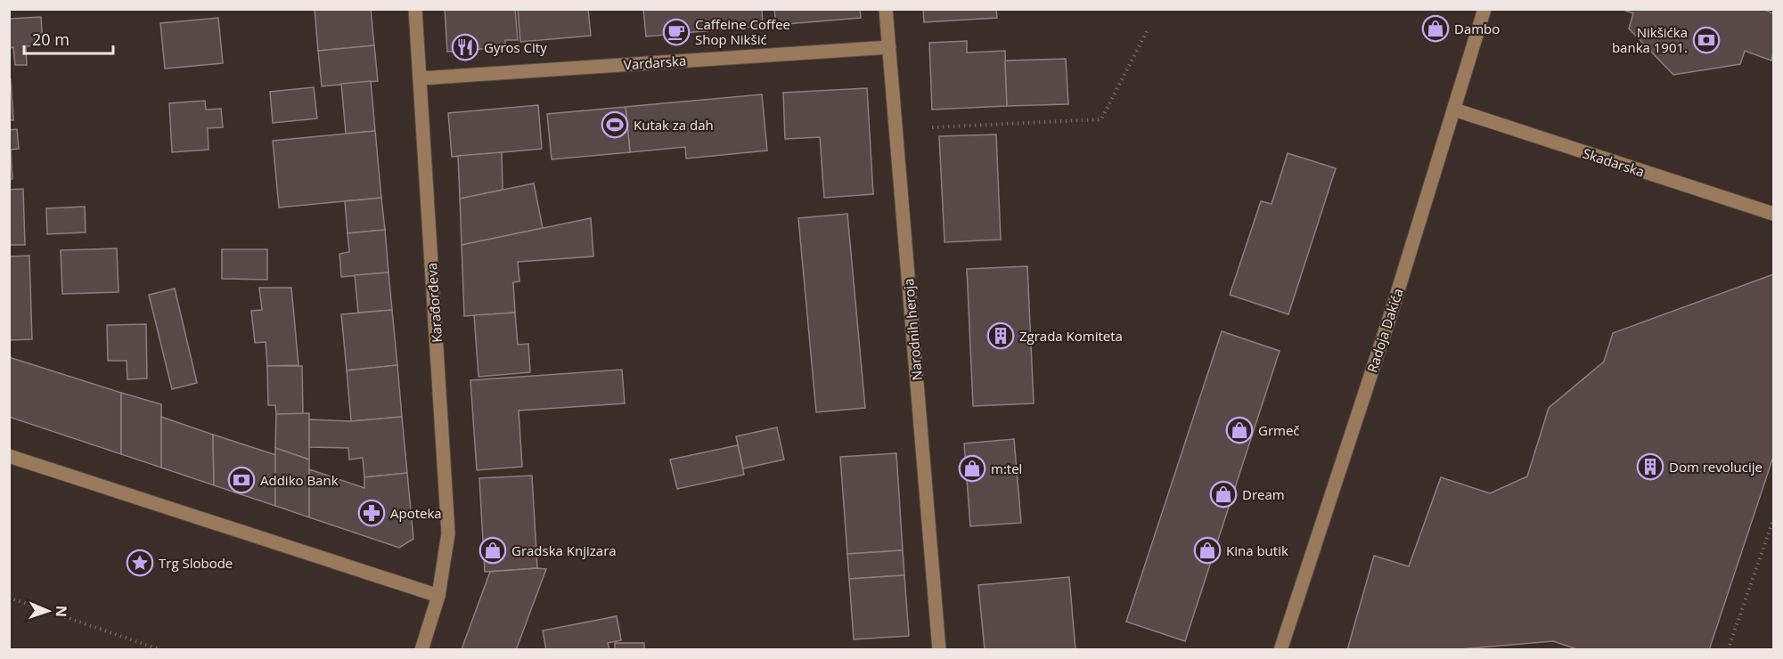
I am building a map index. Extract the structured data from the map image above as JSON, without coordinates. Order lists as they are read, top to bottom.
{
  "streets": {
    "street": [
      "Vardarska",
      "Skadarska",
      "Karađorđeva",
      "Narodnih heroja",
      "Radoja Dakića"
    ]
  },
  "crossings": [
    ["Vardarska", "Karađorđeva"],
    ["Vardarska", "Narodnih heroja"],
    ["Skadarska", "Radoja Dakića"]
  ],
  "places": {
    "shop": [
      "Dambo",
      "Grmeč",
      "m:tel",
      "Dream",
      "Gradska Knjizara",
      "Kina butik"
    ],
    "cafe": ["Caffeine Coffee Shop Nikšić"],
    "bank": ["Nikšićka banka 1901.", "Addiko Bank"],
    "restaurant": ["Gyros City"],
    "sports": ["Kutak za dah"],
    "building": ["Zgrada Komiteta", "Dom revolucije"],
    "pharmacy": ["Apoteka"],
    "place": ["Trg Slobode"]
  },
  "scale_bar": "20 m",
  "north": "right"
}
